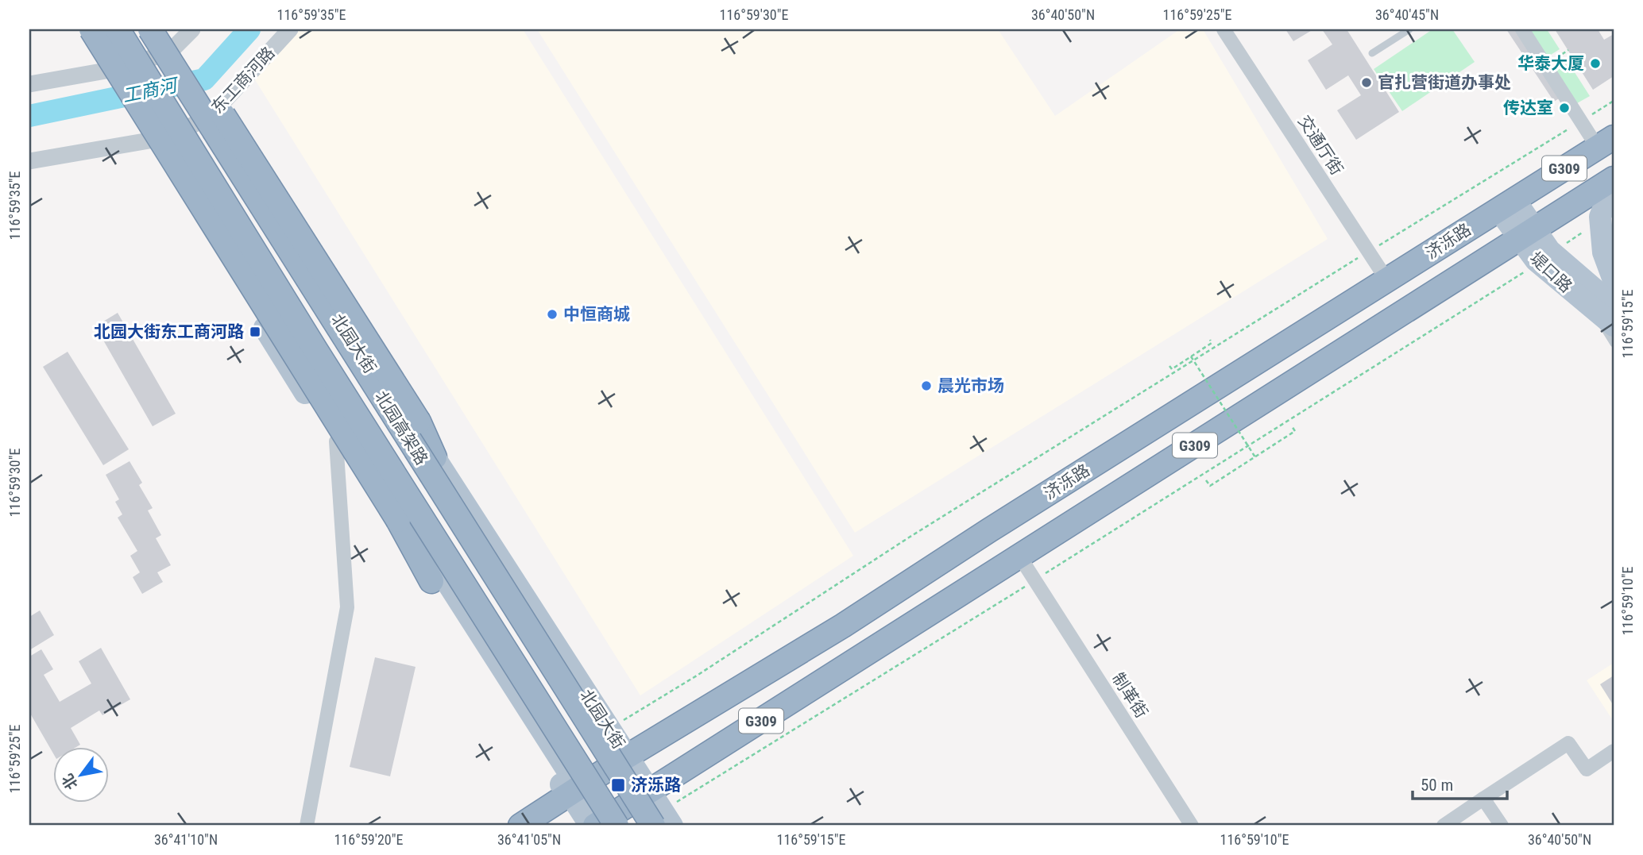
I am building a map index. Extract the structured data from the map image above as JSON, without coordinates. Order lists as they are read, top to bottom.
{
  "streets": {
    "highway": ["G309", "济泺路", "北园高架路"],
    "main road": ["堤口路", "北园大街"],
    "street": ["东工商河路", "交通厅街", "制革街"]
  },
  "crossings": [
    ["东工商河路", "北园大街"],
    ["交通厅街", "济泺路"],
    ["济泺路", "堤口路"],
    ["济泺路", "北园大街"],
    ["济泺路", "北园高架路"],
    ["济泺路", "制革街"],
    ["北园大街", "北园高架路"]
  ],
  "water": ["工商河"],
  "places": {
    "other": [
      "华泰大厦",
      "官扎营街道办事处",
      "传达室",
      "中恒商城",
      "晨光市场"
    ],
    "transit": ["北园大街东工商河路", "济泺路"]
  },
  "scale_bar": "50 m",
  "north": "bottom left",
  "coordinates": [
    "116°59'35\"E",
    "116°59'30\"E",
    "36°40'50\"N",
    "116°59'25\"E",
    "36°40'45\"N",
    "116°59'15\"E",
    "116°59'10\"E",
    "36°41'10\"N",
    "116°59'20\"E",
    "36°41'05\"N"
  ]
}
